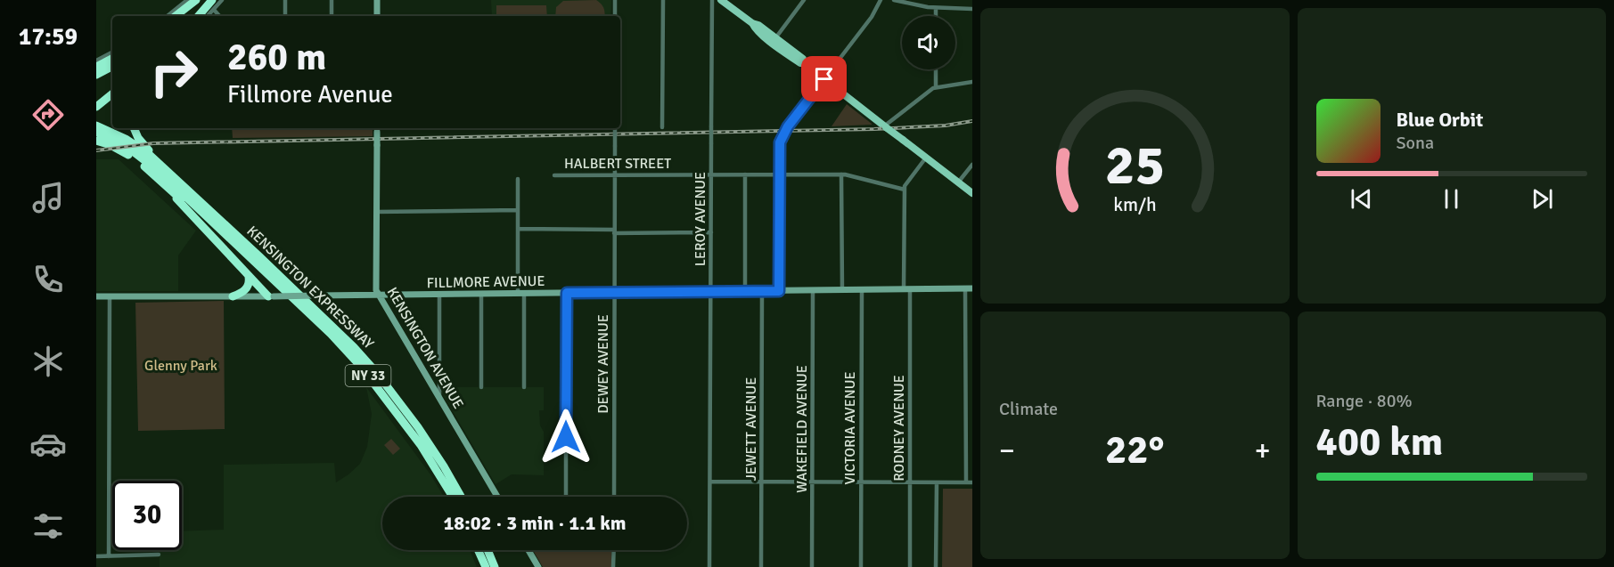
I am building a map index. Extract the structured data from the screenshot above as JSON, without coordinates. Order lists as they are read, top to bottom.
{
  "streets": {
    "highway": ["KENSINGTON EXPRESSWAY", "NY 33"],
    "street": [
      "HALBERT STREET",
      "LEROY AVENUE",
      "FILLMORE AVENUE",
      "KENSINGTON AVENUE",
      "DEWEY AVENUE",
      "VICTORIA AVENUE",
      "RODNEY AVENUE",
      "JEWETT AVENUE",
      "WAKEFIELD AVENUE"
    ]
  },
  "crossings": [
    ["HALBERT STREET", "LEROY AVENUE"],
    ["HALBERT STREET", "DEWEY AVENUE"],
    ["HALBERT STREET", "RODNEY AVENUE"],
    ["LEROY AVENUE", "FILLMORE AVENUE"],
    ["FILLMORE AVENUE", "KENSINGTON AVENUE"],
    ["FILLMORE AVENUE", "DEWEY AVENUE"],
    ["FILLMORE AVENUE", "VICTORIA AVENUE"],
    ["FILLMORE AVENUE", "RODNEY AVENUE"],
    ["FILLMORE AVENUE", "JEWETT AVENUE"],
    ["FILLMORE AVENUE", "WAKEFIELD AVENUE"]
  ],
  "parks": ["Glenny Park"],
  "page": {
    "tabs": "17:59",
    "turn": ["260 m", "Fillmore Avenue"],
    "song": ["Blue Orbit", "Sona"],
    "tile": [
      "Climate",
      ["Range · 80%", "400 km"]
    ],
    "heat": ["−", "22°", "+"],
    "limit": "30",
    "trip": "18:02 · 3 min · 1.1 km",
    "gauge": ["25", "km/h"]
  }
}
